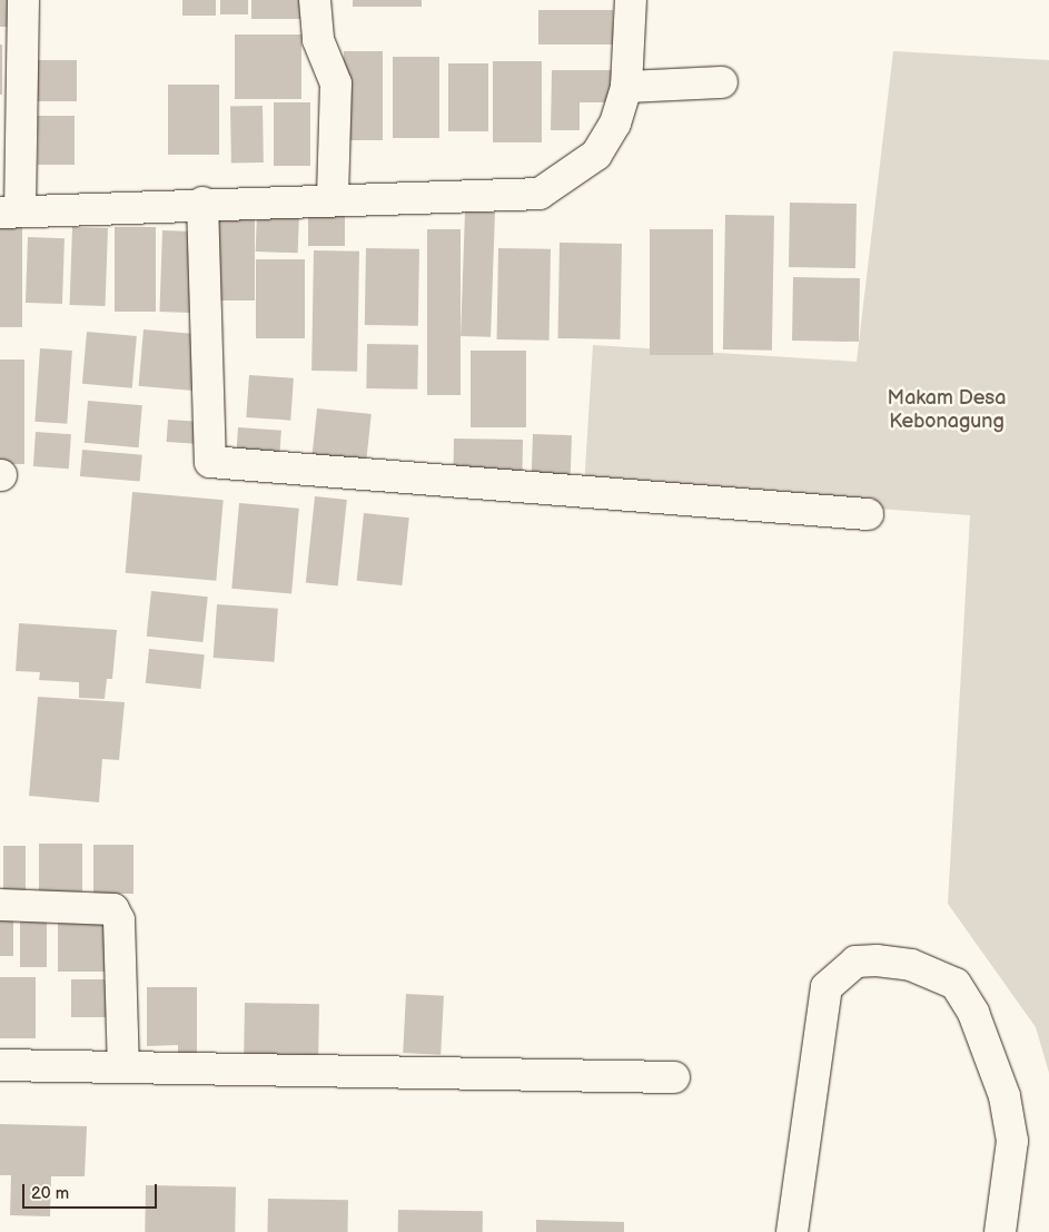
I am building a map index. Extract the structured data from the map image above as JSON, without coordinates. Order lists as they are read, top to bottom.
{
  "parks": ["Makam Desa Kebonagung"],
  "scale_bar": "20 m"
}
